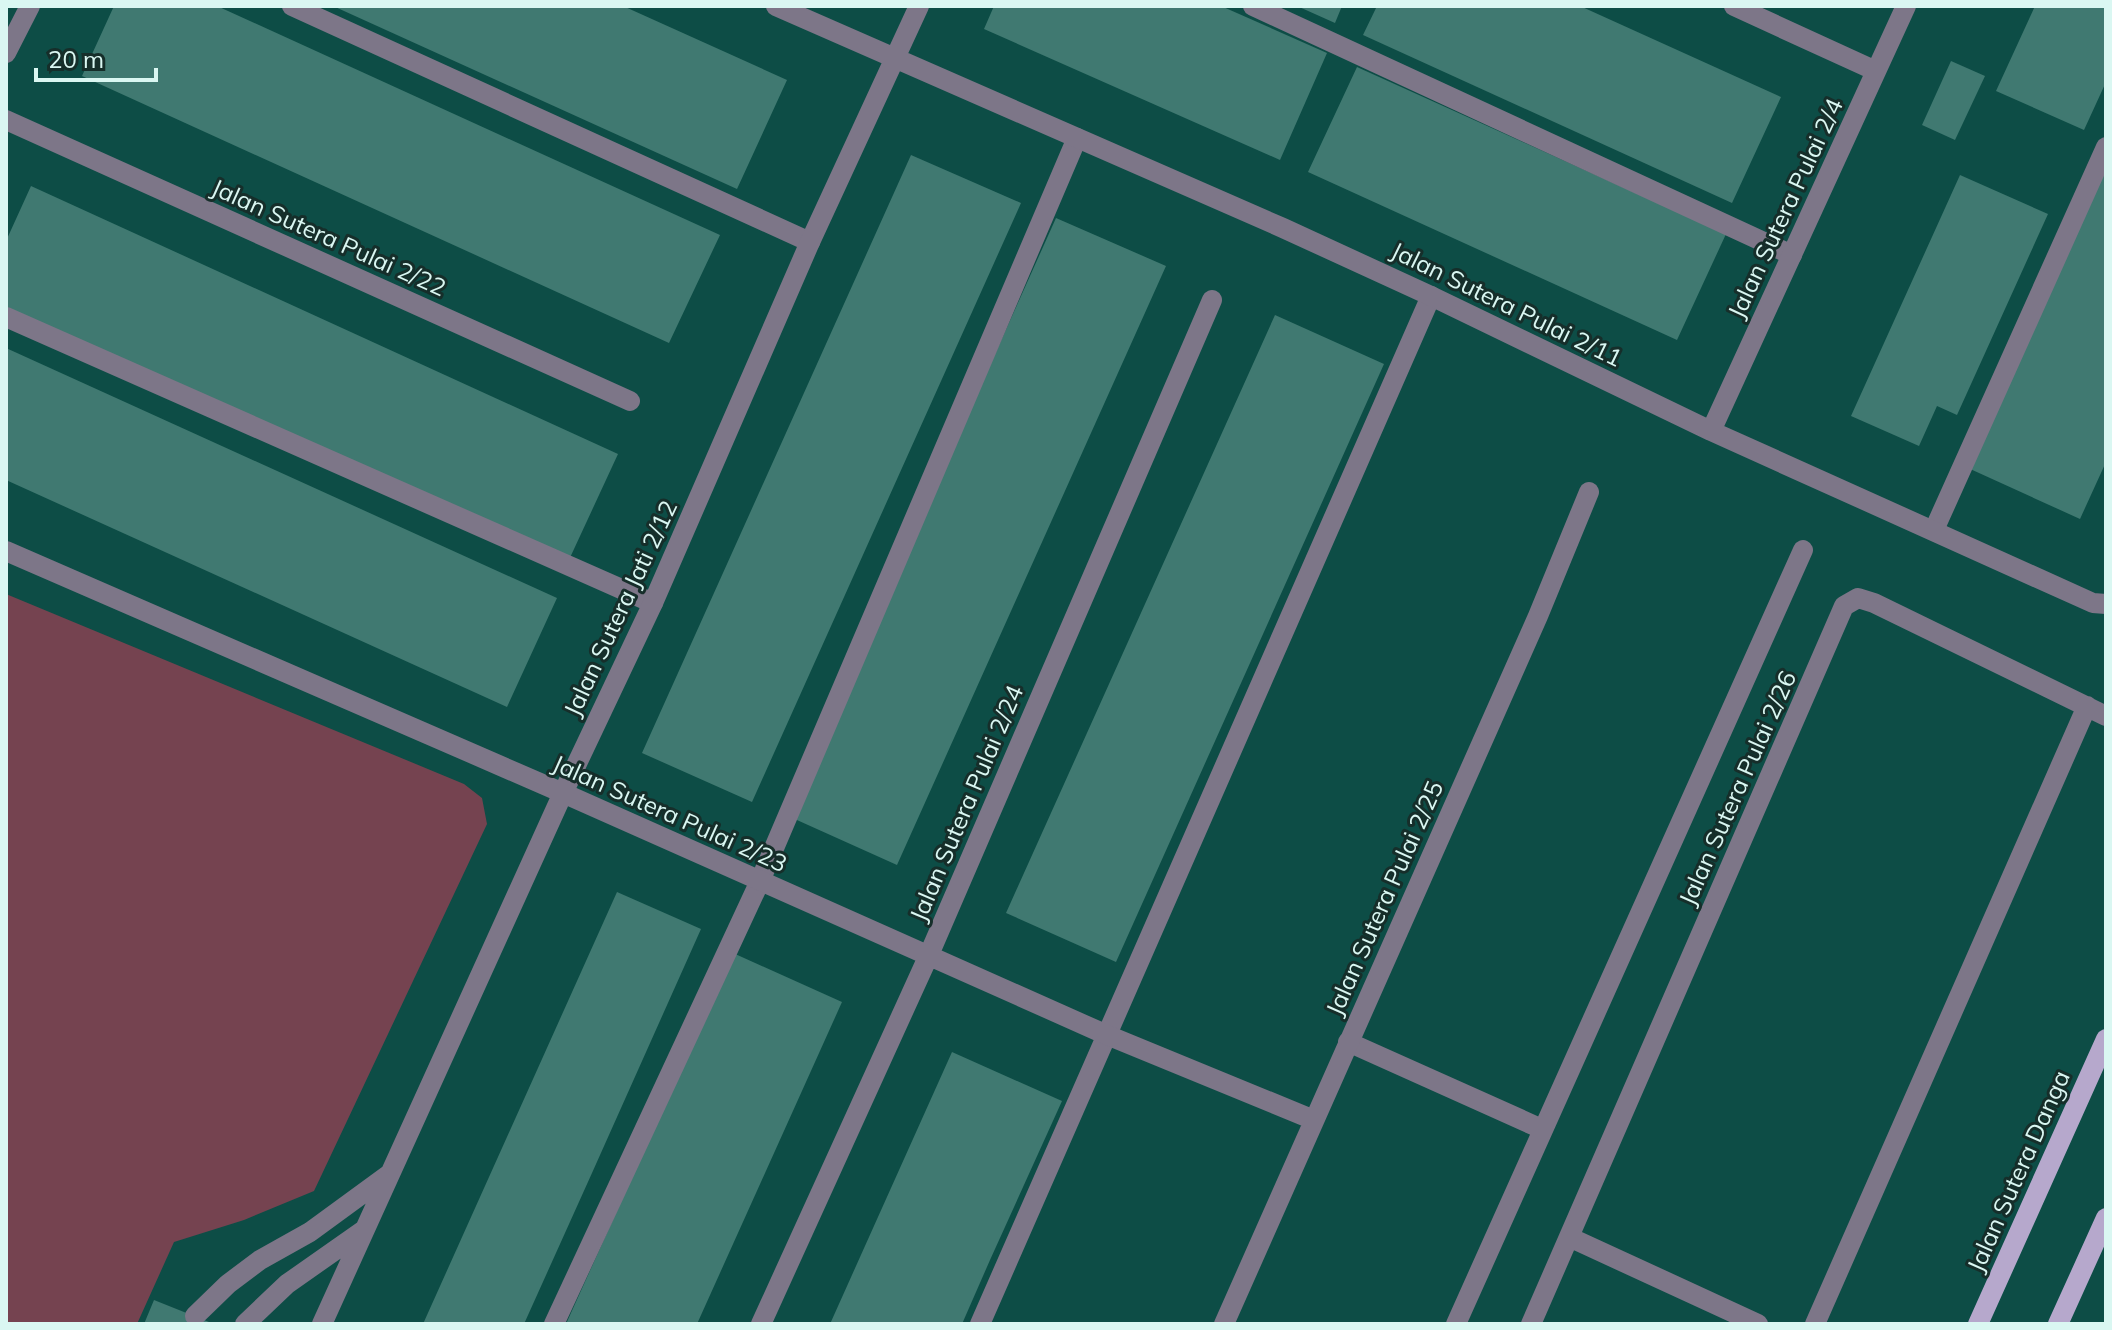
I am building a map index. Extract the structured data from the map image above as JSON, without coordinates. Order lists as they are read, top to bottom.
{
  "streets": {
    "main road": ["Jalan Sutera Danga"],
    "street": [
      "Jalan Sutera Pulai 2/4",
      "Jalan Sutera Pulai 2/22",
      "Jalan Sutera Pulai 2/11",
      "Jalan Sutera Jati 2/12",
      "Jalan Sutera Pulai 2/26",
      "Jalan Sutera Pulai 2/24",
      "Jalan Sutera Pulai 2/23",
      "Jalan Sutera Pulai 2/25"
    ]
  },
  "crossings": [
    ["Jalan Sutera Pulai 2/4", "Jalan Sutera Pulai 2/11"],
    ["Jalan Sutera Pulai 2/11", "Jalan Sutera Jati 2/12"],
    ["Jalan Sutera Jati 2/12", "Jalan Sutera Pulai 2/23"],
    ["Jalan Sutera Pulai 2/24", "Jalan Sutera Pulai 2/23"],
    ["Jalan Sutera Pulai 2/23", "Jalan Sutera Pulai 2/25"]
  ],
  "scale_bar": "20 m"
}
